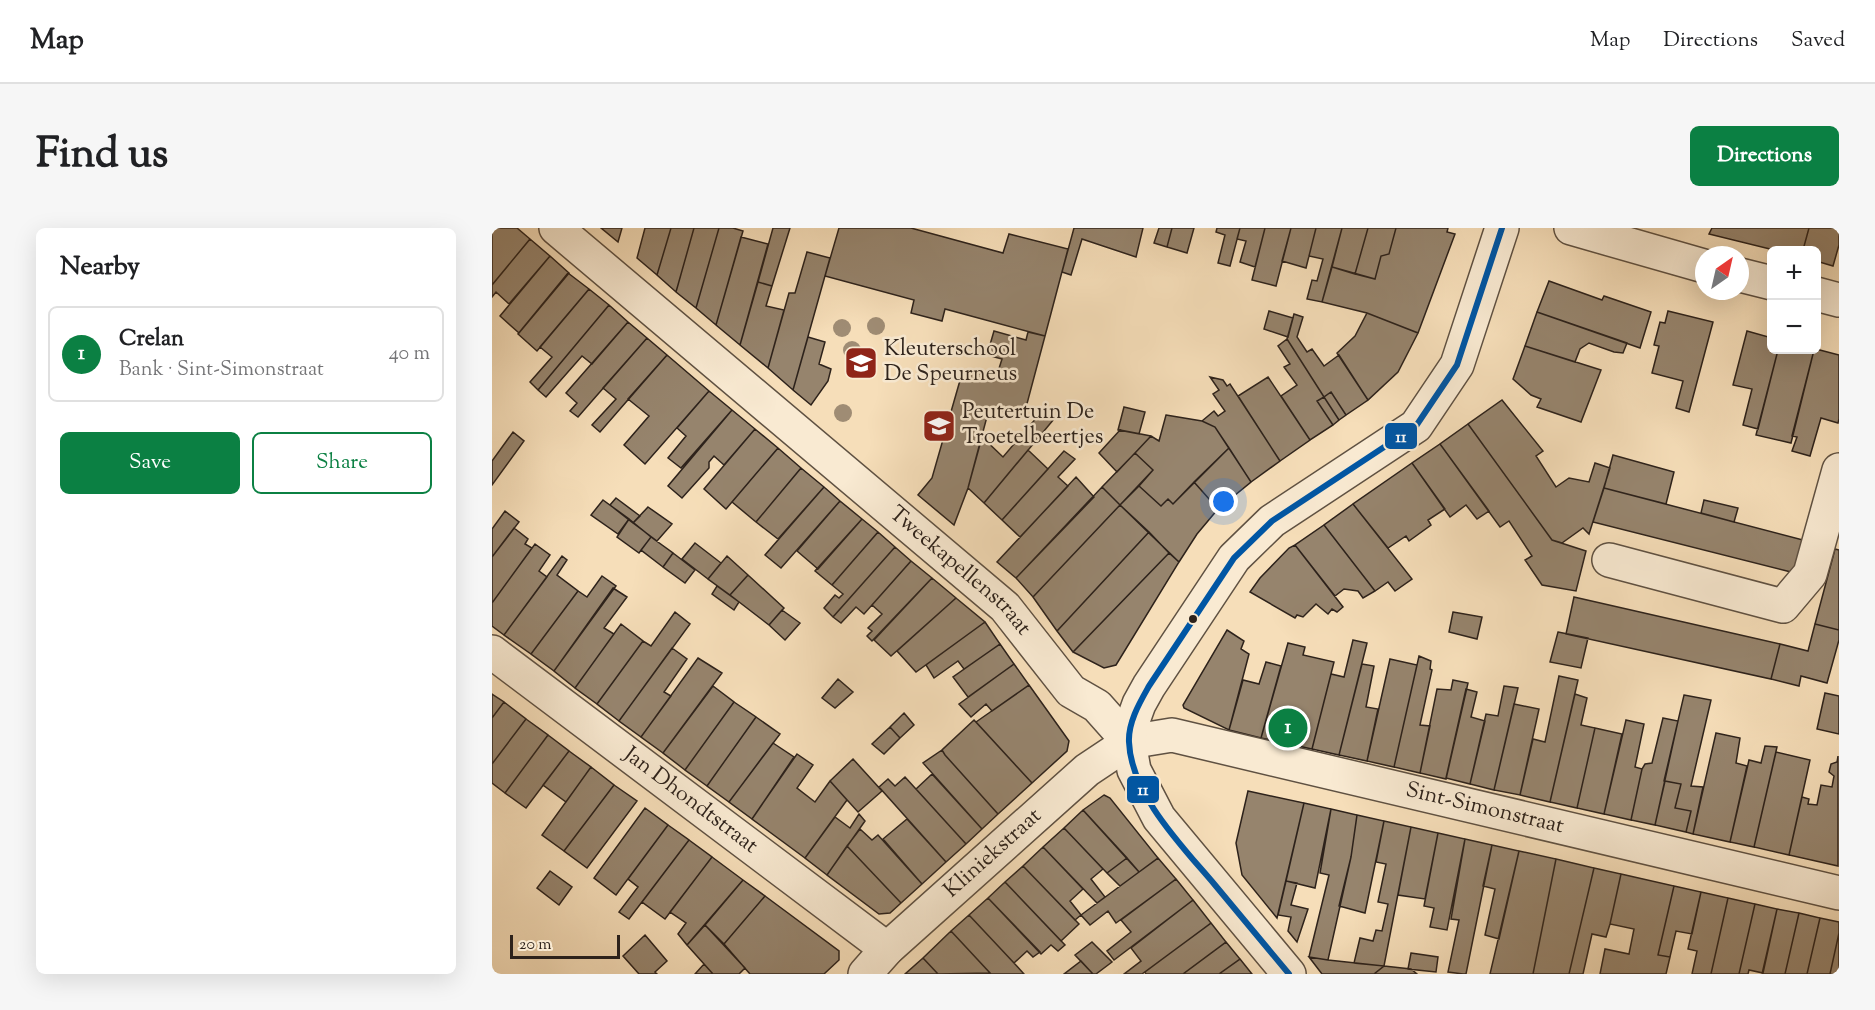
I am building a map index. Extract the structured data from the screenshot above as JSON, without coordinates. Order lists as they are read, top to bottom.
{
  "streets": {
    "street": [
      "Tweekapellenstraat",
      "Jan Dhondtstraat",
      "Sint-Simonstraat",
      "Kliniekstraat"
    ]
  },
  "crossings": [
    ["Tweekapellenstraat", "Sint-Simonstraat"],
    ["Tweekapellenstraat", "Kliniekstraat"],
    ["Jan Dhondtstraat", "Kliniekstraat"],
    ["Sint-Simonstraat", "Kliniekstraat"]
  ],
  "places": {
    "school or university": ["Kleuterschool De Speurneus", "Peutertuin De Troetelbeertjes"]
  },
  "lines": ["transit line 11"],
  "scale_bar": "20 m",
  "north": "top right",
  "page": {
    "header": "Map",
    "nav": ["Map", "Directions", "Saved"],
    "title": "Find us",
    "buttons": [
      "Directions",
      ["Save", "Share"]
    ],
    "heading": "Nearby",
    "map_buttons": ["+", "−"],
    "list": [
      {
        "mark": "1",
        "name": "Crelan",
        "note": "Bank · Sint-Simonstraat",
        "value": "40 m"
      }
    ],
    "pins": "1",
    "scale": "20 m"
  }
}
